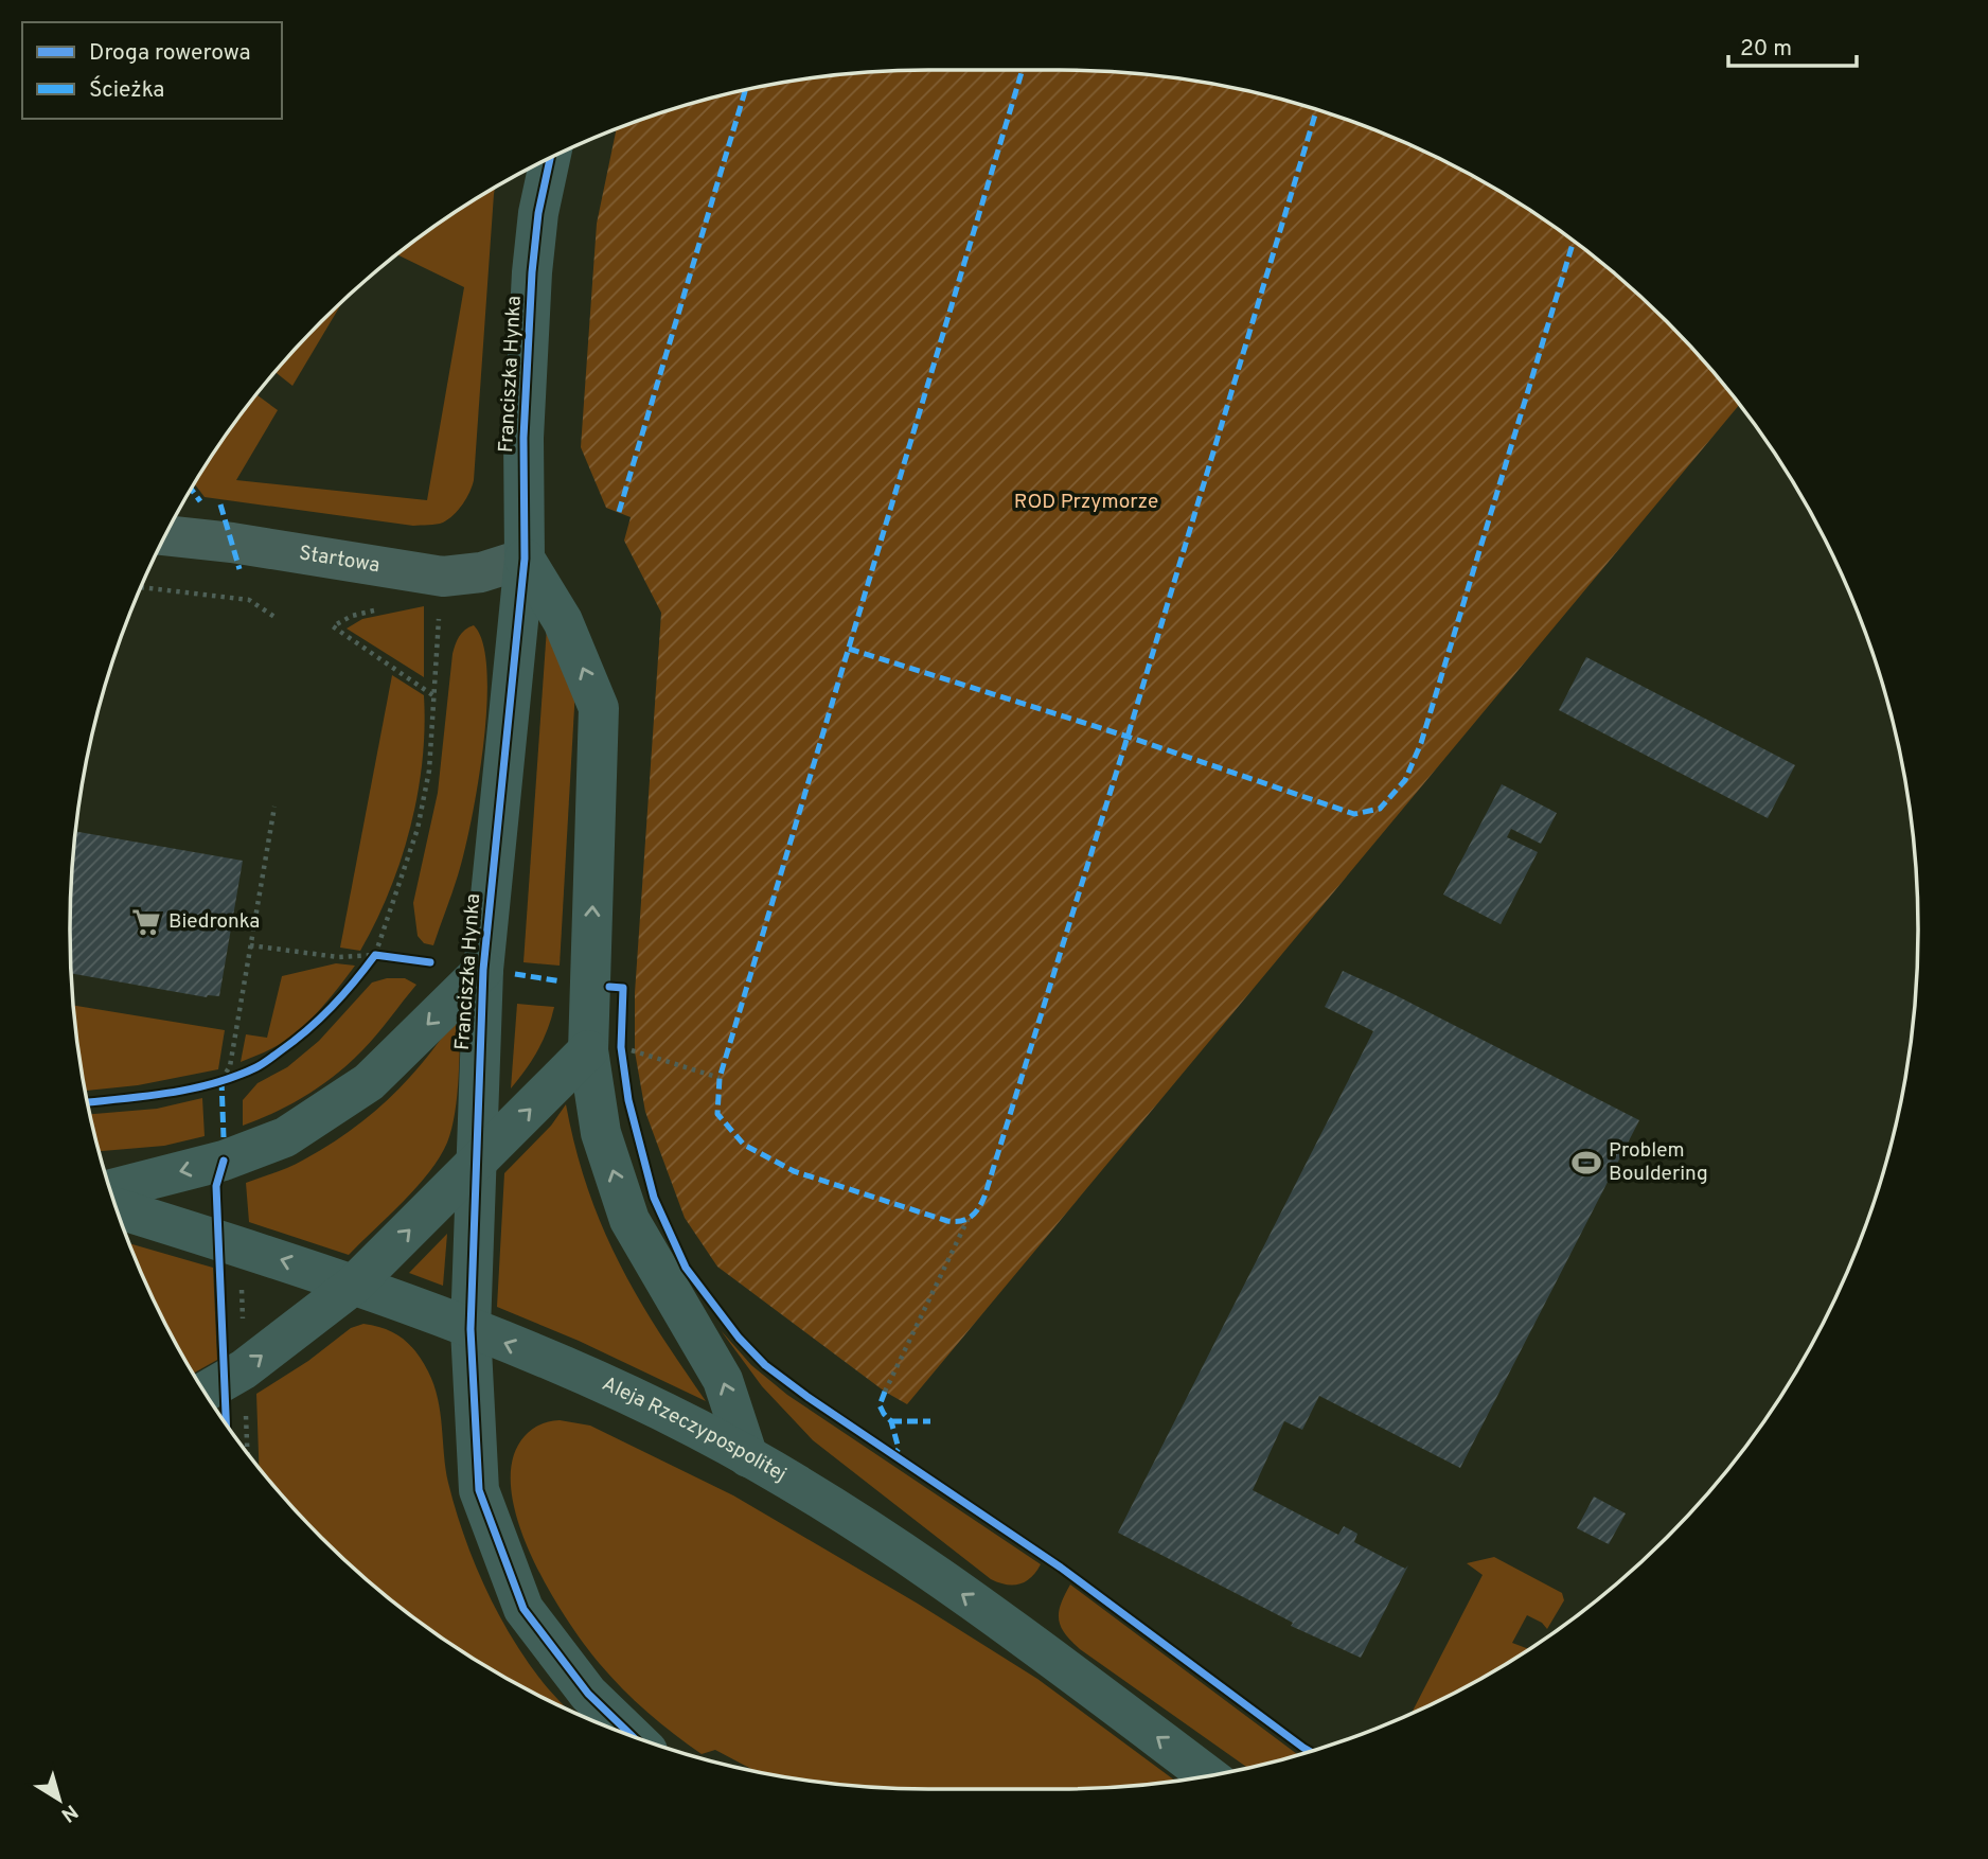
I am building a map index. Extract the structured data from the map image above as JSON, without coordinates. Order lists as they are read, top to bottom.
{
  "streets": {
    "street": ["Franciszka Hynka", "Startowa", "Aleja Rzeczypospolitej"]
  },
  "crossings": [
    ["Franciszka Hynka", "Startowa"],
    ["Franciszka Hynka", "Aleja Rzeczypospolitej"]
  ],
  "one_way": ["Aleja Rzeczypospolitej"],
  "parks": ["ROD Przymorze"],
  "places": {
    "supermarket": ["Biedronka"],
    "sports": ["Problem Bouldering"]
  },
  "legend": ["Droga rowerowa", "Ścieżka"],
  "scale_bar": "20 m",
  "north": "bottom right"
}
